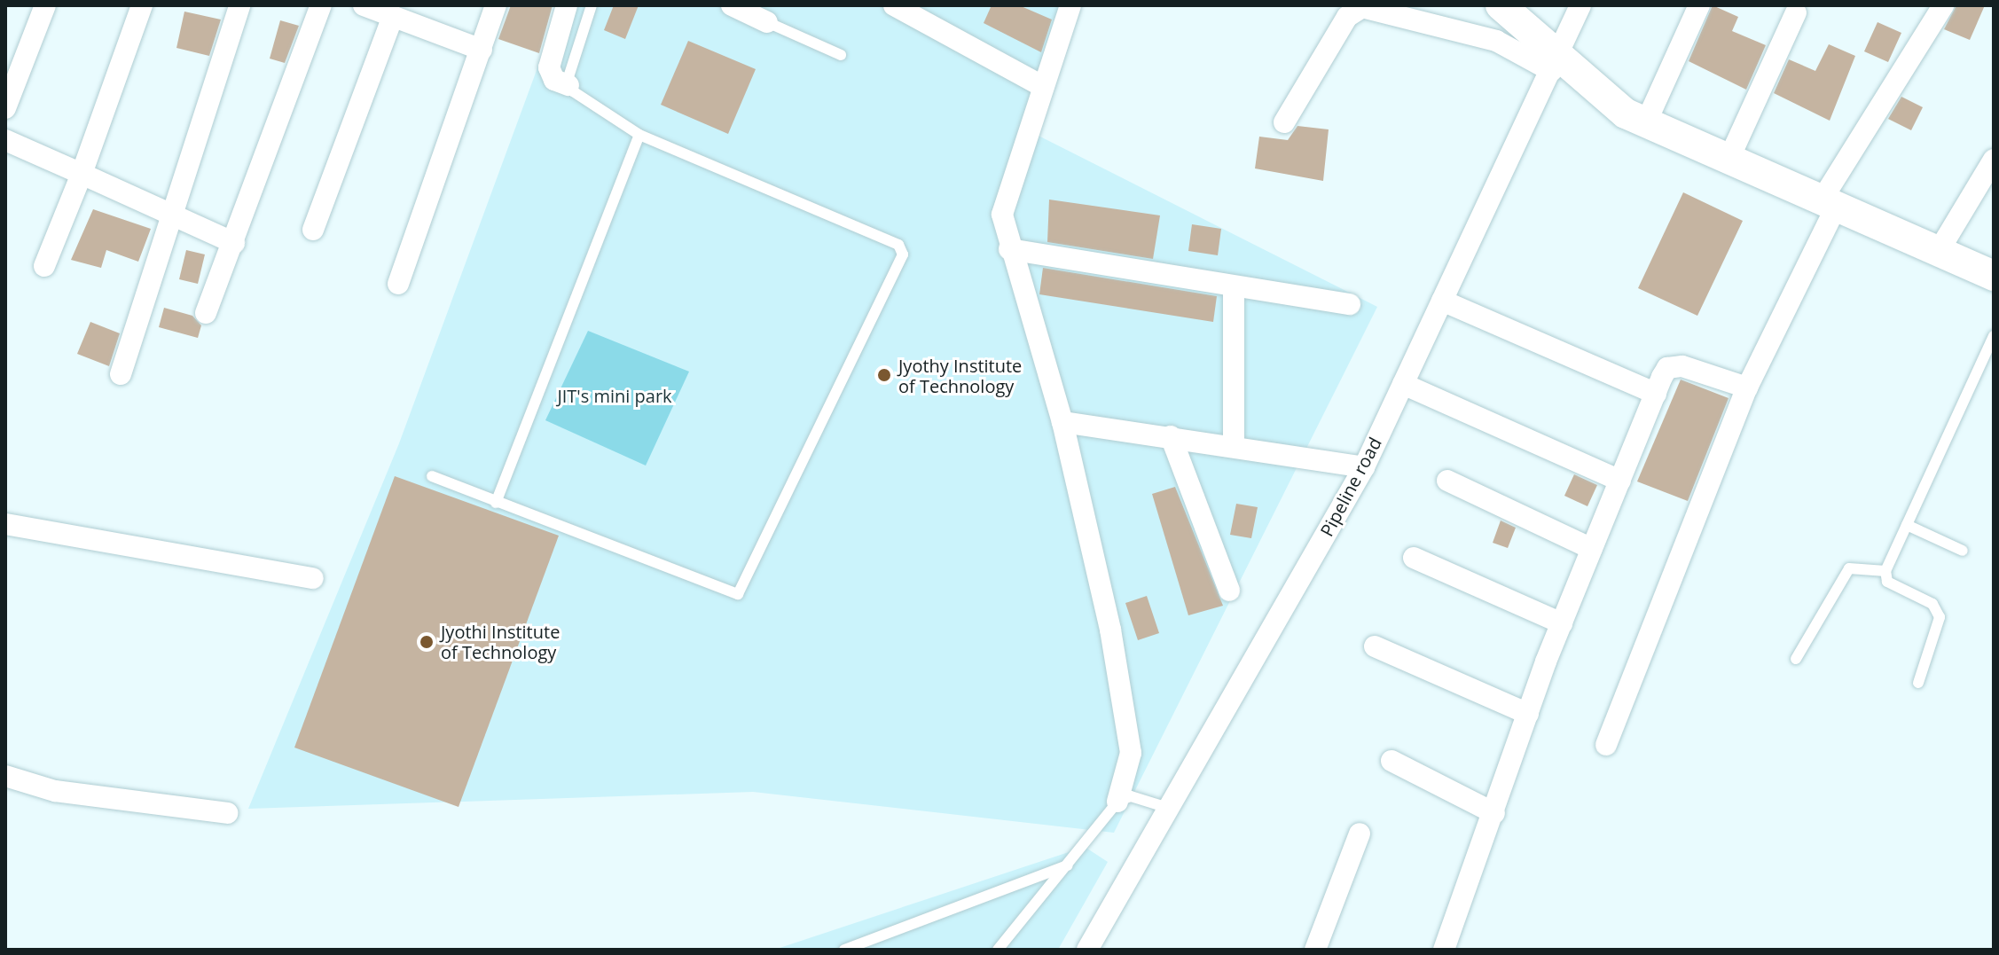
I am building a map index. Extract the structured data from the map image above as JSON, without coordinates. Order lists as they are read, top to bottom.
{
  "streets": {
    "street": ["Pipeline road"]
  },
  "parks": ["JIT's mini park"],
  "places": ["Jyothy Institute of Technology", "Jyothi Institute of Technology"]
}
